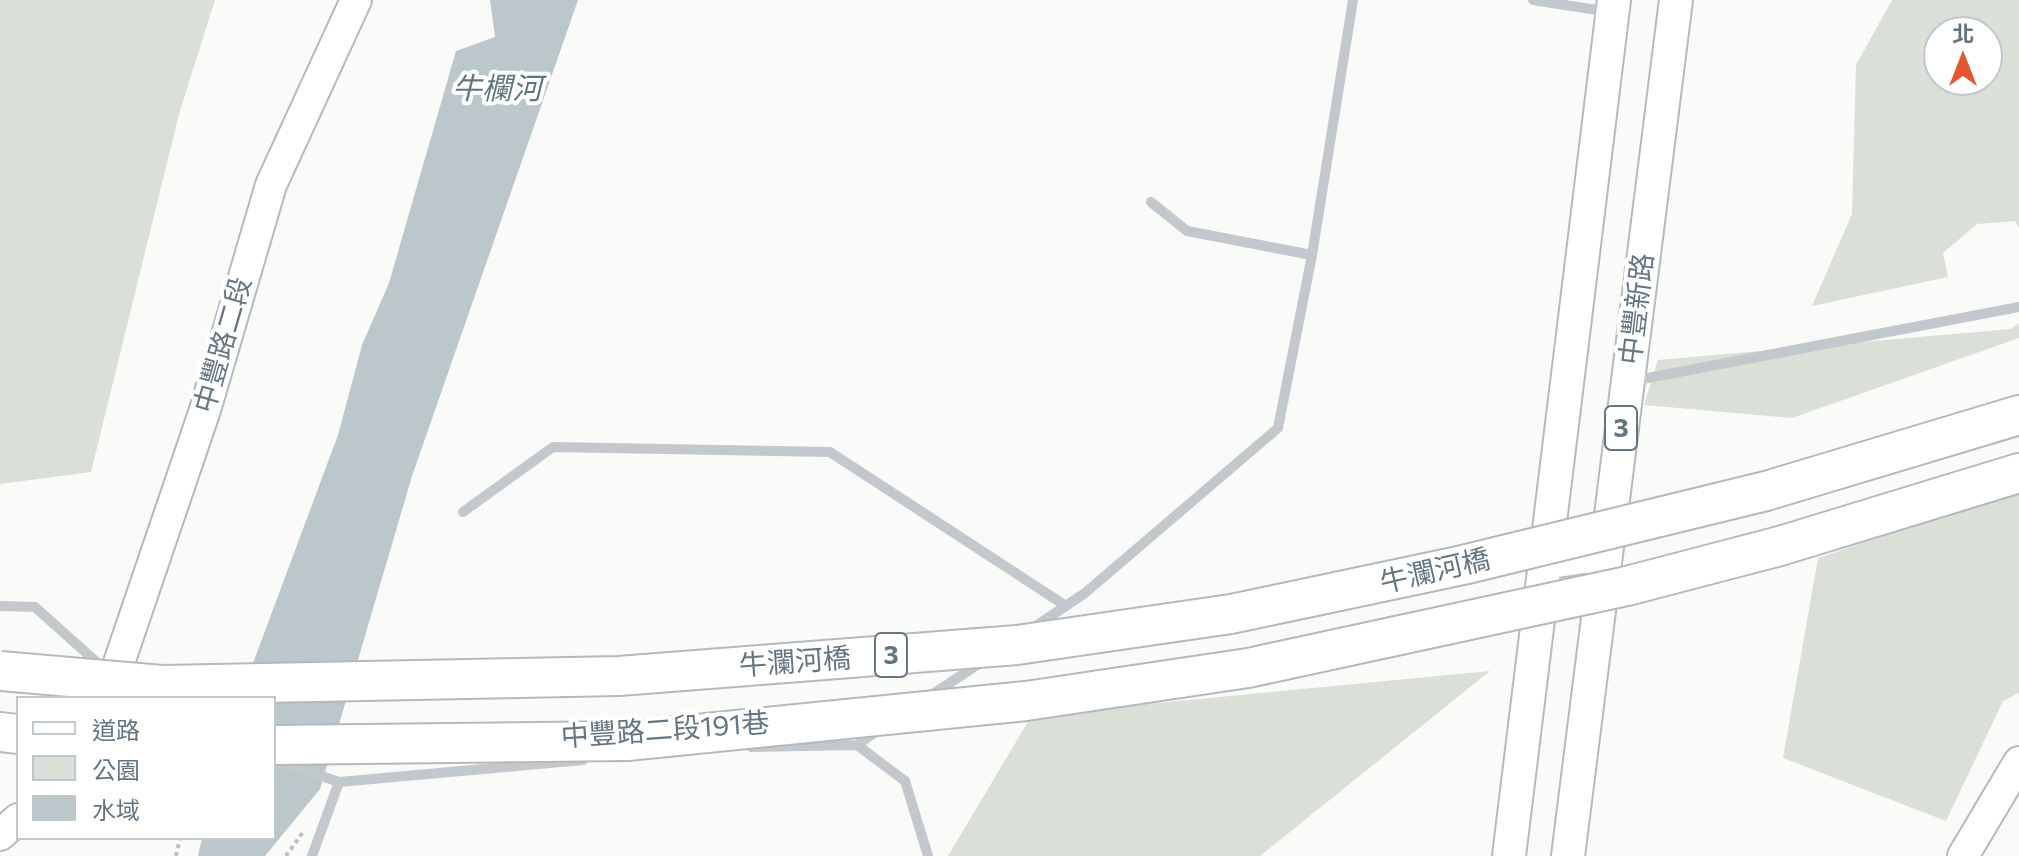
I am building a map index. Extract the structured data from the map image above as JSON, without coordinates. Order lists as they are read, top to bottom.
{
  "streets": {
    "highway": ["3", "牛瀾河橋"],
    "main road": ["中豐新路"],
    "street": ["中豐路二段"],
    "lane": ["中豐路二段191巷"]
  },
  "water": ["牛欄河"],
  "legend": ["道路", "公園", "水域"],
  "north": "top"
}
